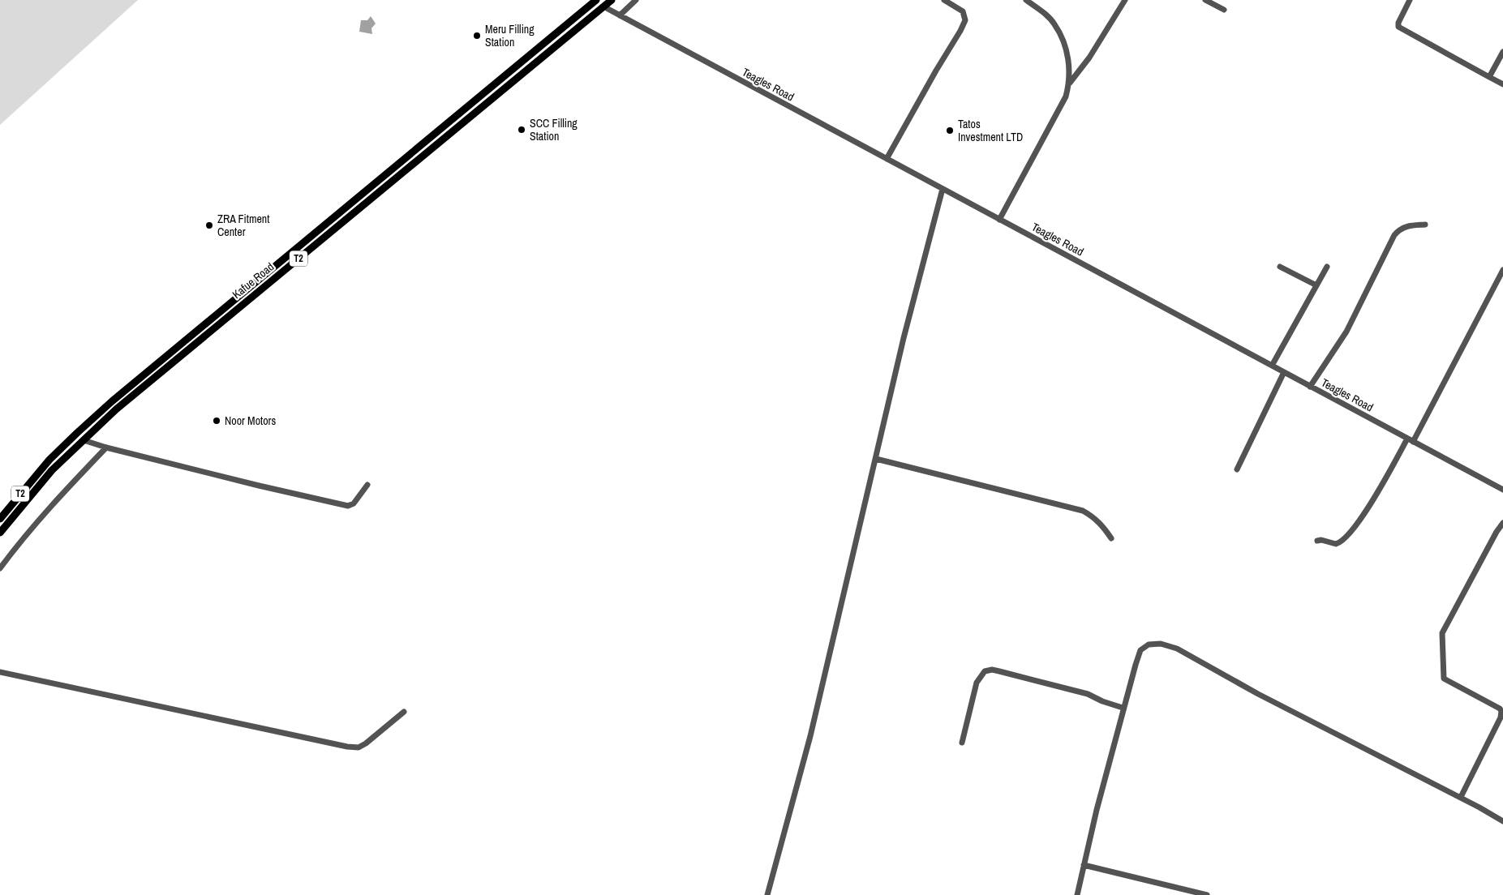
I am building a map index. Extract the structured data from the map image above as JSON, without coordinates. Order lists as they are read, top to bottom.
{
  "streets": {
    "main road": ["T2", "Kafue Road"],
    "street": ["Teagles Road"]
  },
  "crossings": [
    ["Teagles Road", "Kafue Road"]
  ],
  "places": [
    "Meru Filling Station",
    "SCC Filling Station",
    "Tatos Investment LTD",
    "ZRA Fitment Center",
    "Noor Motors"
  ]
}
